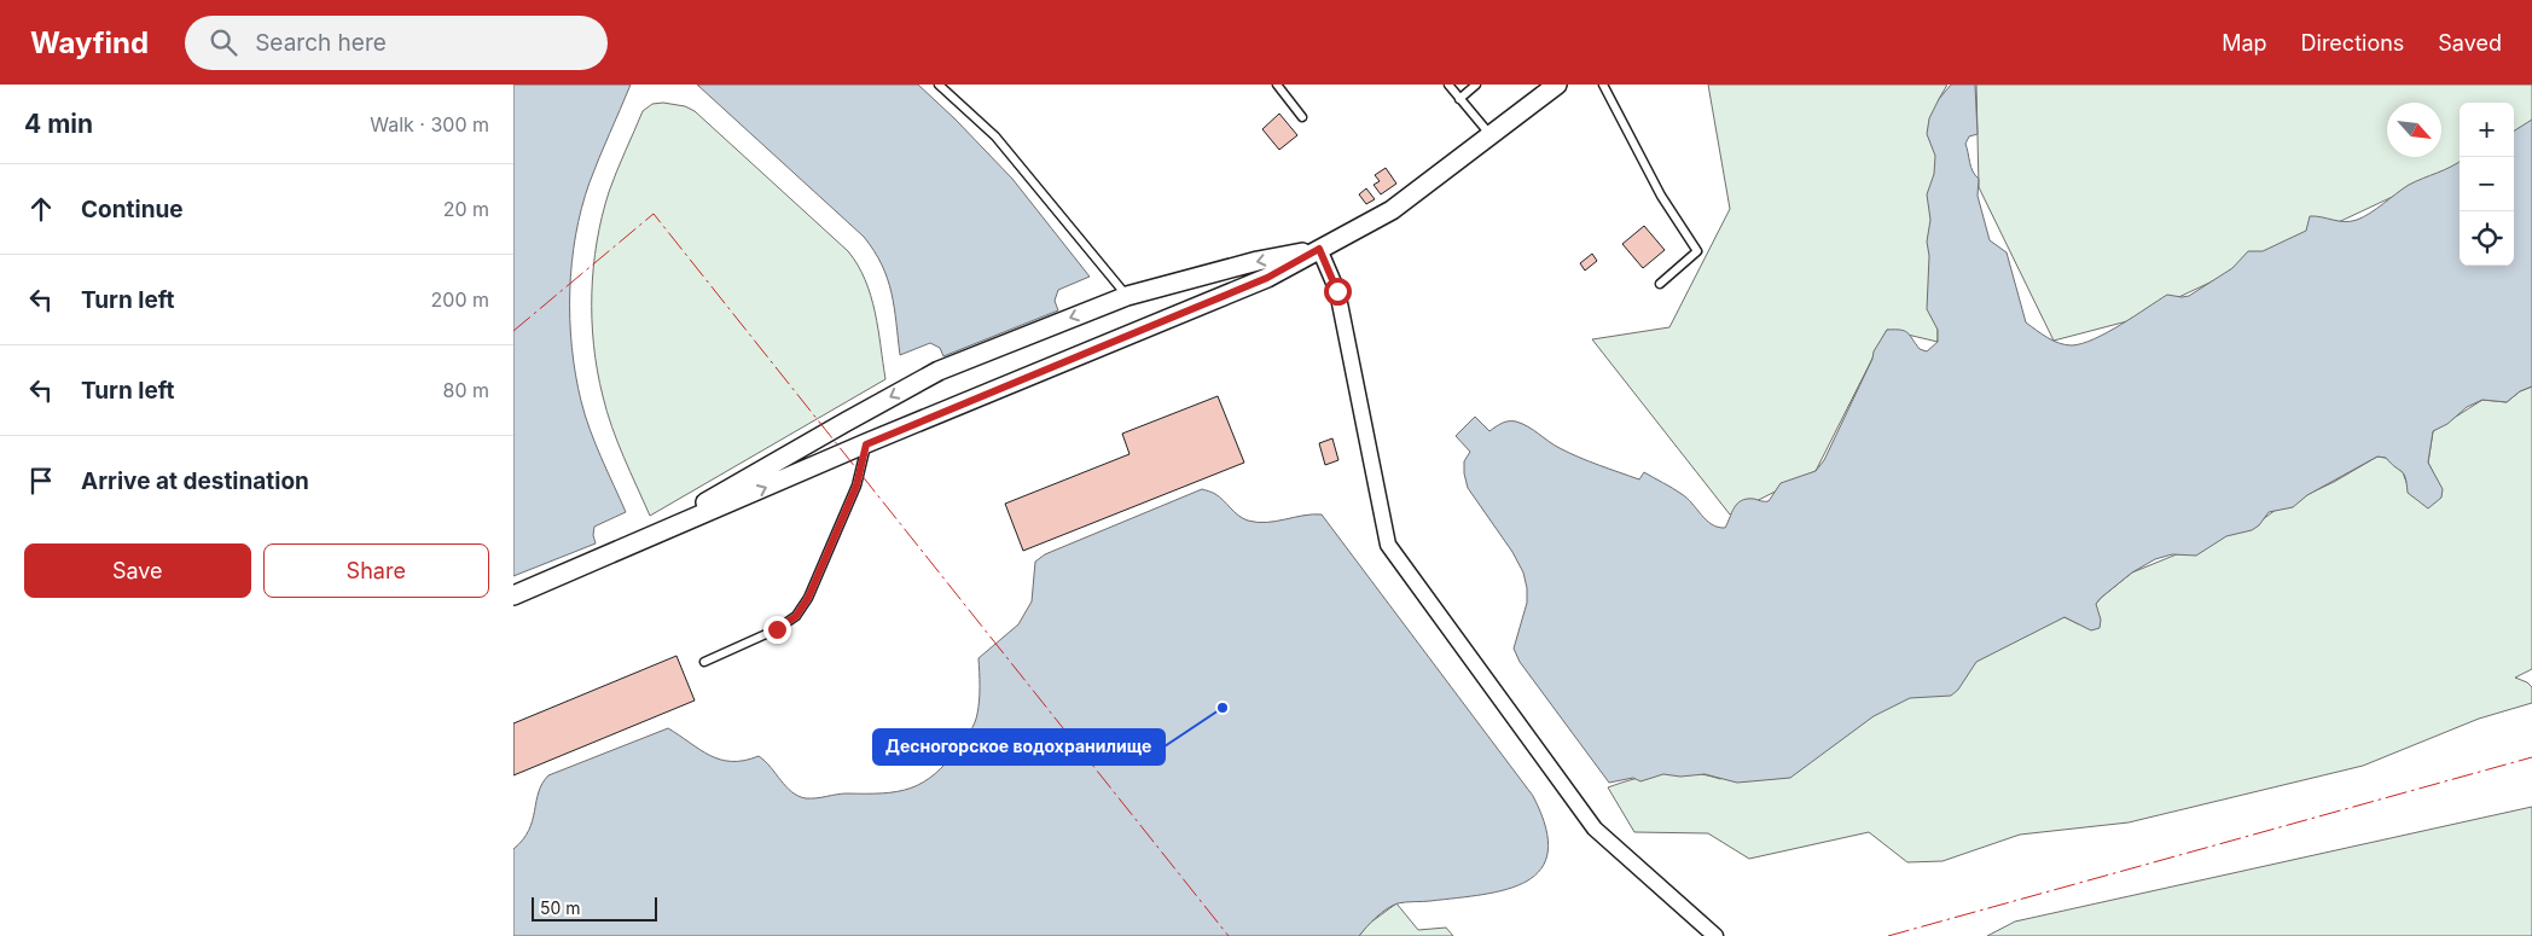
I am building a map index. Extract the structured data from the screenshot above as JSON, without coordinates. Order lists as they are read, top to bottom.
{
  "places": ["Десногорское водохранилище"],
  "scale_bar": "50 m",
  "north": "bottom right",
  "page": {
    "header": "Wayfind",
    "search": "Search here",
    "nav": ["Map", "Directions", "Saved"],
    "heading": ["4 min", "Walk · 300 m"],
    "map_buttons": ["+", "−"],
    "list": [
      ["Continue", "20 m"],
      ["Turn left", "200 m"],
      ["Turn left", "80 m"],
      "Arrive at destination"
    ],
    "buttons": ["Save", "Share"],
    "scale": "50 m"
  }
}
